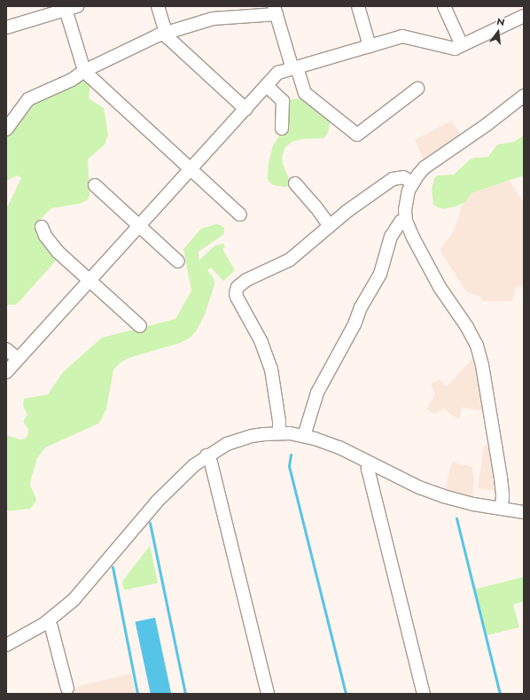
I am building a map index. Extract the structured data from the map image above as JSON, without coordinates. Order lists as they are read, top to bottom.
{
  "north": "top"
}
